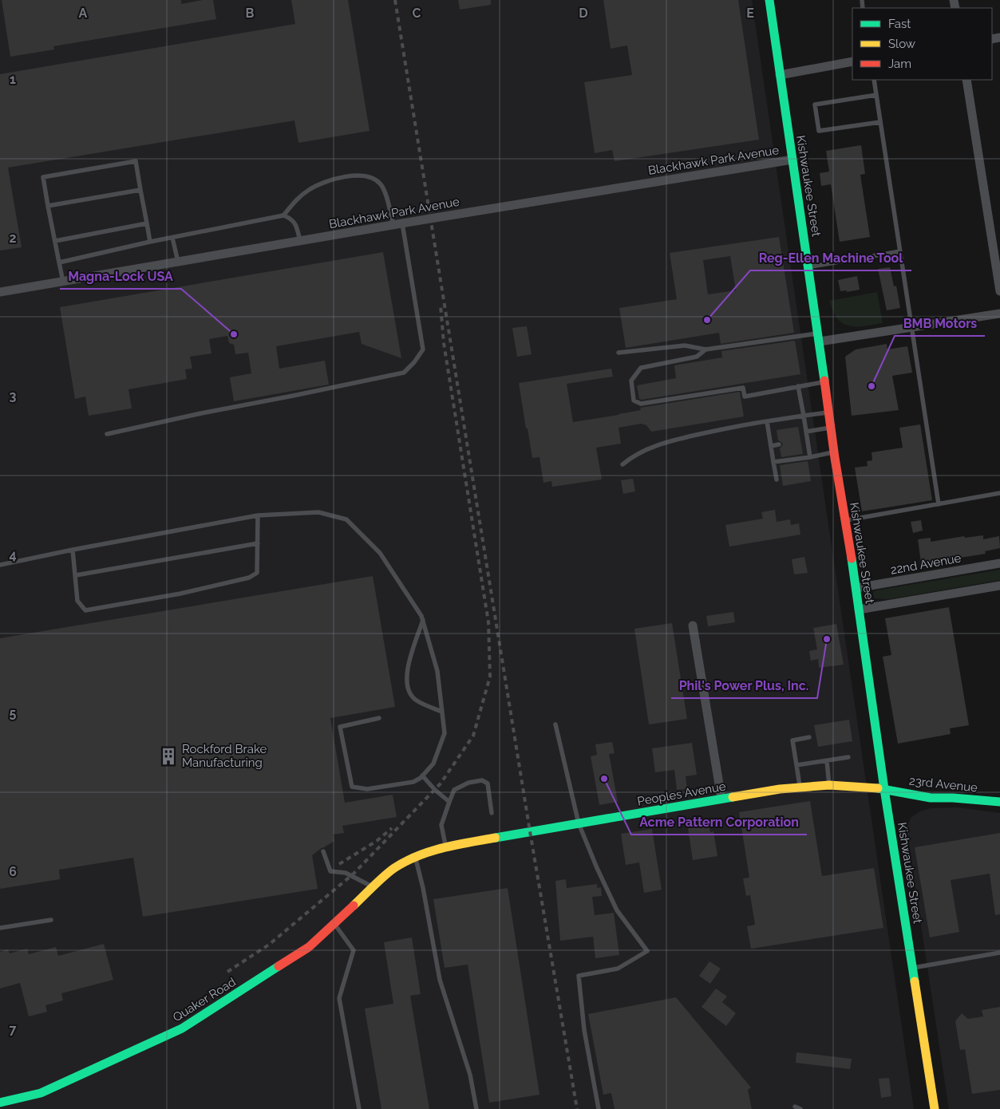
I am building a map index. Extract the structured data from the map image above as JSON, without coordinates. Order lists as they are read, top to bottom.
{
  "streets": {
    "main road": [
      "Kishwaukee Street",
      "23rd Avenue",
      "Peoples Avenue",
      "Quaker Road"
    ],
    "street": ["Blackhawk Park Avenue", "22nd Avenue"]
  },
  "crossings": [
    ["Blackhawk Park Avenue", "Kishwaukee Street"],
    ["Kishwaukee Street", "22nd Avenue"],
    ["Kishwaukee Street", "23rd Avenue"],
    ["Kishwaukee Street", "Peoples Avenue"],
    ["23rd Avenue", "Peoples Avenue"],
    ["Peoples Avenue", "Quaker Road"]
  ],
  "places": {
    "other": [
      "Reg-Ellen Machine Tool",
      "Magna-Lock USA",
      "BMB Motors",
      "Phil's Power Plus, Inc.",
      "Acme Pattern Corporation"
    ],
    "building": ["Rockford Brake Manufacturing"]
  },
  "legend": ["Fast", "Slow", "Jam"],
  "grid": {
    "columns": [
      "A",
      "B",
      "C",
      "D",
      "E"
    ],
    "rows": [
      "1",
      "2",
      "3",
      "4",
      "5",
      "6",
      "7"
    ]
  }
}
